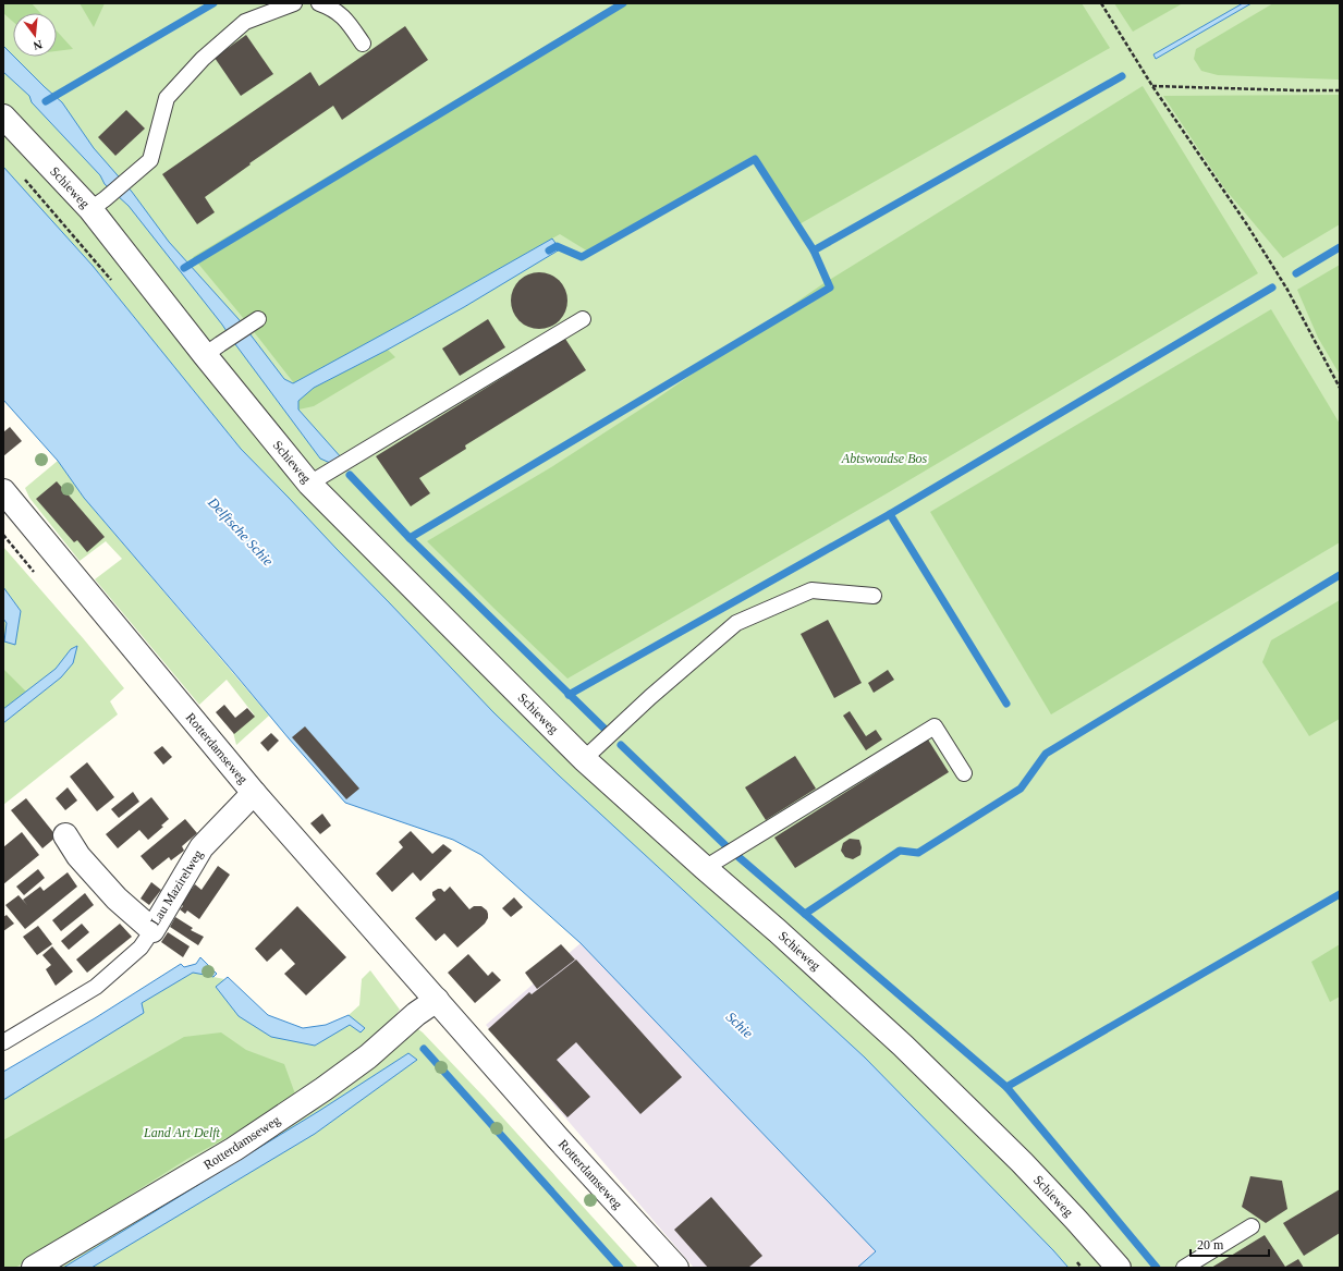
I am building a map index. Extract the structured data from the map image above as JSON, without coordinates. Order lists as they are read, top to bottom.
{
  "streets": {
    "street": ["Schieweg", "Rotterdamseweg", "Lau Mazirelweg"]
  },
  "crossings": [
    ["Rotterdamseweg", "Lau Mazirelweg"]
  ],
  "water": ["Delftsche Schie", "Schie"],
  "parks": ["Abtswoudse Bos", "Land Art Delft"],
  "scale_bar": "20 m",
  "north": "bottom"
}
